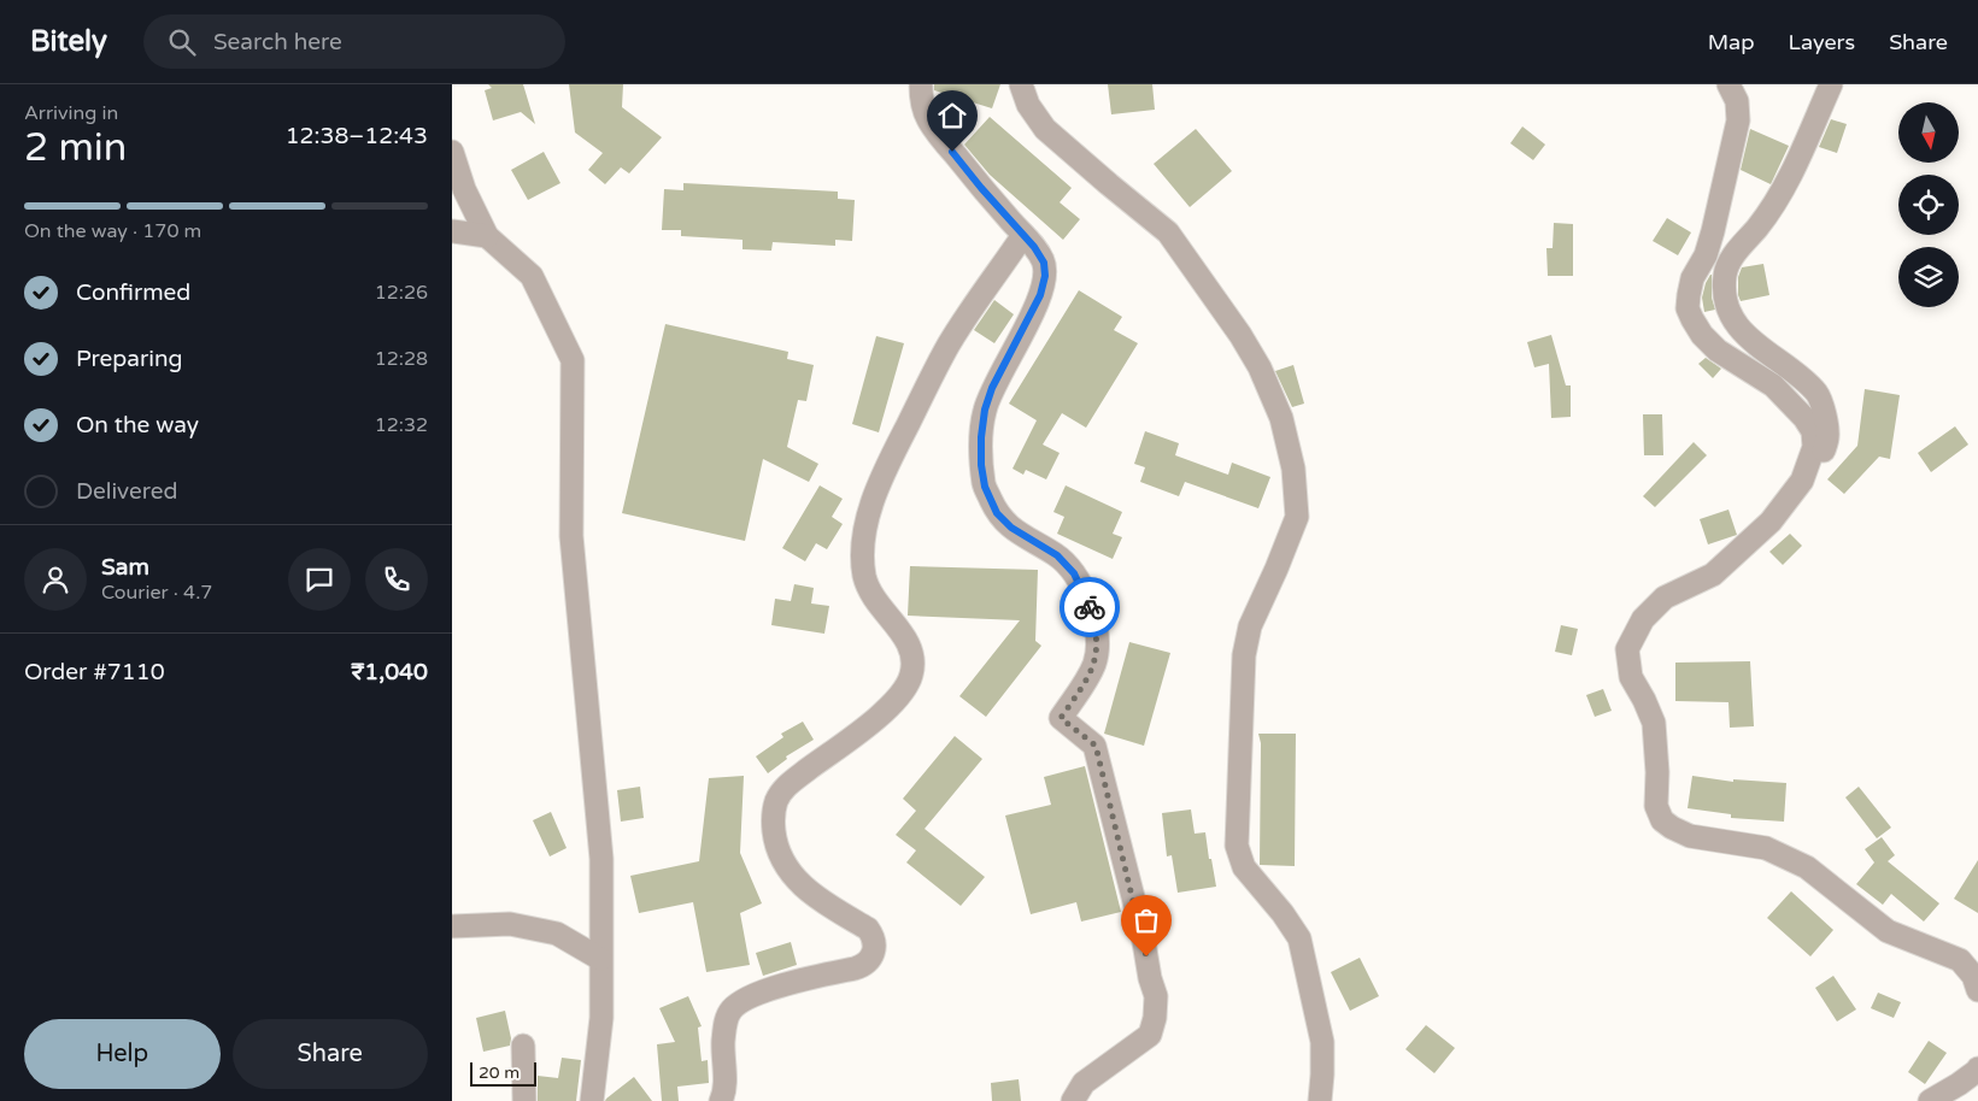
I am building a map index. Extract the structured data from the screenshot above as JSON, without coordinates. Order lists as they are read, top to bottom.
{
  "scale_bar": "20 m",
  "north": "bottom",
  "page": {
    "header": "Bitely",
    "search": "Search here",
    "nav": ["Map", "Layers", "Share"],
    "heading": ["2 min", "Arriving in", "12:38–12:43"],
    "panel": [
      "Sam",
      "Courier · 4.7",
      "Order #7110",
      "₹1,040"
    ],
    "bar": "On the way · 170 m",
    "list": [
      ["Confirmed", "12:26"],
      ["Preparing", "12:28"],
      ["On the way", "12:32"],
      "Delivered"
    ],
    "buttons": ["Help", "Share"],
    "scale": "20 m"
  }
}
